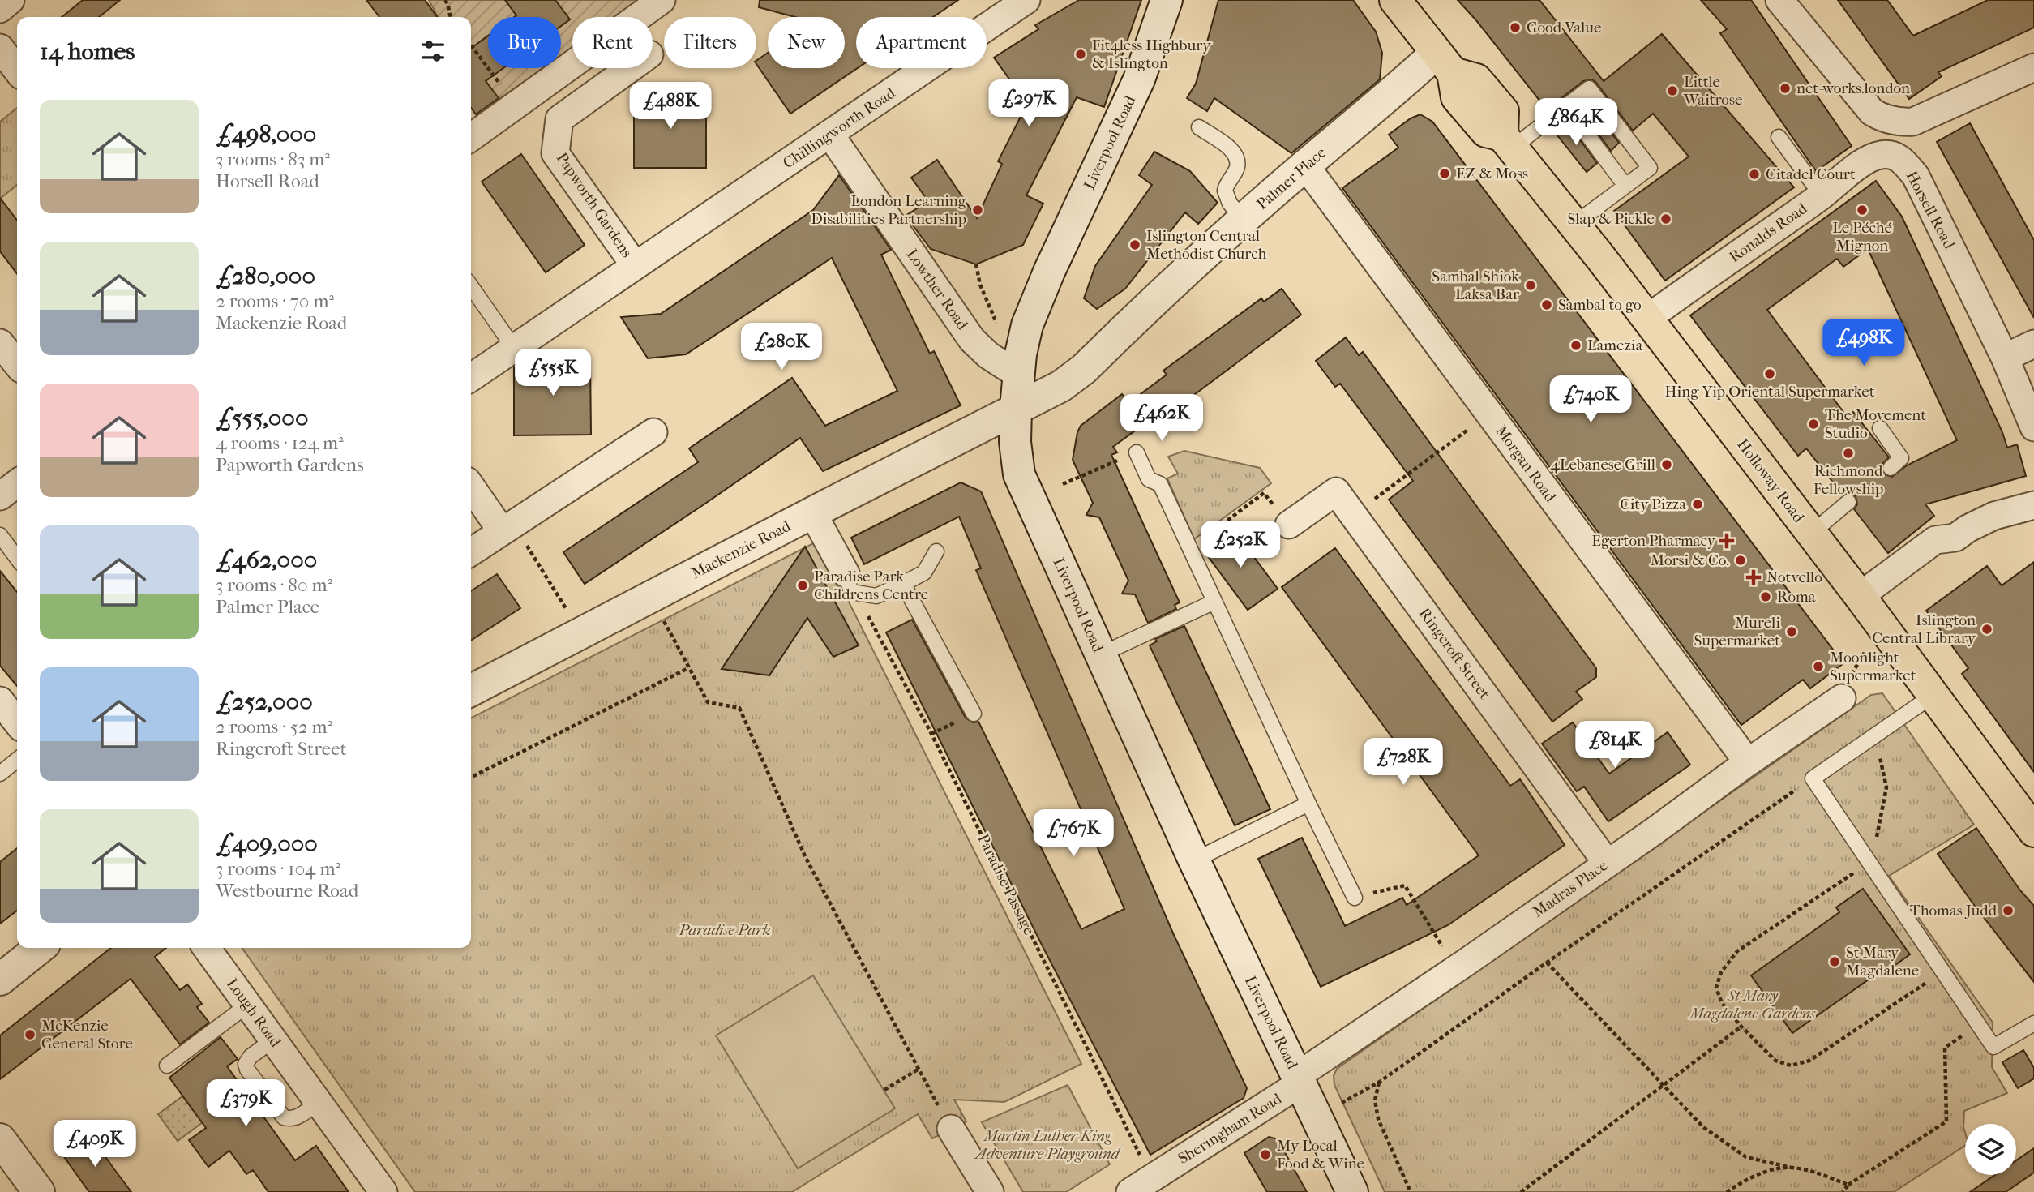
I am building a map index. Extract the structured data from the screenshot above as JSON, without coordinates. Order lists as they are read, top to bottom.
{
  "streets": {
    "highway": ["Holloway Road"],
    "street": [
      "Chillingworth Road",
      "Liverpool Road",
      "Palmer Place",
      "Papworth Gardens",
      "Horsell Road",
      "Ronalds Road",
      "Lowther Road",
      "Morgan Road",
      "Mackenzie Road",
      "Ringcroft Street",
      "Madras Place",
      "Lough Road",
      "Sheringham Road"
    ],
    "path": ["Paradise Passage"]
  },
  "crossings": [
    ["Chillingworth Road", "Papworth Gardens"],
    ["Chillingworth Road", "Lowther Road"],
    ["Liverpool Road", "Palmer Place"],
    ["Liverpool Road", "Lowther Road"],
    ["Liverpool Road", "Mackenzie Road"],
    ["Liverpool Road", "Madras Place"],
    ["Liverpool Road", "Sheringham Road"],
    ["Palmer Place", "Morgan Road"],
    ["Palmer Place", "Holloway Road"],
    ["Palmer Place", "Mackenzie Road"],
    ["Horsell Road", "Ronalds Road"],
    ["Ronalds Road", "Holloway Road"],
    ["Morgan Road", "Madras Place"],
    ["Ringcroft Street", "Madras Place"],
    ["Paradise Passage", "Sheringham Road"],
    ["Madras Place", "Sheringham Road"]
  ],
  "parks": ["Paradise Park", "St Mary Magdalene Gardens", "Martin Luther King Adventure Playground"],
  "places": {
    "other": [
      "Good Value",
      "Fit4less Highbury & Islington",
      "net-works.london",
      "Little Waitrose",
      "EZ & Moss",
      "Citadel Court",
      "London Learning Disabilities Partnership",
      "Le Péché Mignon",
      "Slap & Pickle",
      "Islington Central Methodist Church",
      "Sambal Shiok Laksa Bar",
      "Sambal to go",
      "Lamezia",
      "Hing Yip Oriental Supermarket",
      "The Movement Studio",
      "Richmond Fellowship",
      "4Lebanese Grill",
      "City Pizza",
      "Morsi & Co.",
      "Paradise Park Childrens Centre",
      "Roma",
      "Islington Central Library",
      "Mureli Supermarket",
      "Moonlight Supermarket",
      "Thomas Judd",
      "St Mary Magdalene",
      "McKenzie General Store",
      "My Local Food & Wine"
    ],
    "health": ["Egerton Pharmacy", "Notvello"]
  },
  "page": {
    "chip": [
      "Buy",
      "Rent",
      "Filters",
      "New",
      "Apartment"
    ],
    "heading": "14 homes",
    "price": [
      "£297K",
      "£488K",
      "£864K",
      "£498K",
      "£280K",
      "£555K",
      "£740K",
      "£462K",
      "£252K",
      "£814K",
      "£728K",
      "£767K",
      "£379K",
      "£409K"
    ],
    "list": [
      {
        "name": "£498,000",
        "note": "3 rooms · 83 m² · Horsell Road"
      },
      {
        "name": "£280,000",
        "note": "2 rooms · 70 m² · Mackenzie Road"
      },
      {
        "name": "£555,000",
        "note": "4 rooms · 124 m² · Papworth Gardens"
      },
      {
        "name": "£462,000",
        "note": "3 rooms · 80 m² · Palmer Place"
      },
      {
        "name": "£252,000",
        "note": "2 rooms · 52 m² · Ringcroft Street"
      },
      {
        "name": "£409,000",
        "note": "3 rooms · 104 m² · Westbourne Road"
      }
    ]
  }
}
